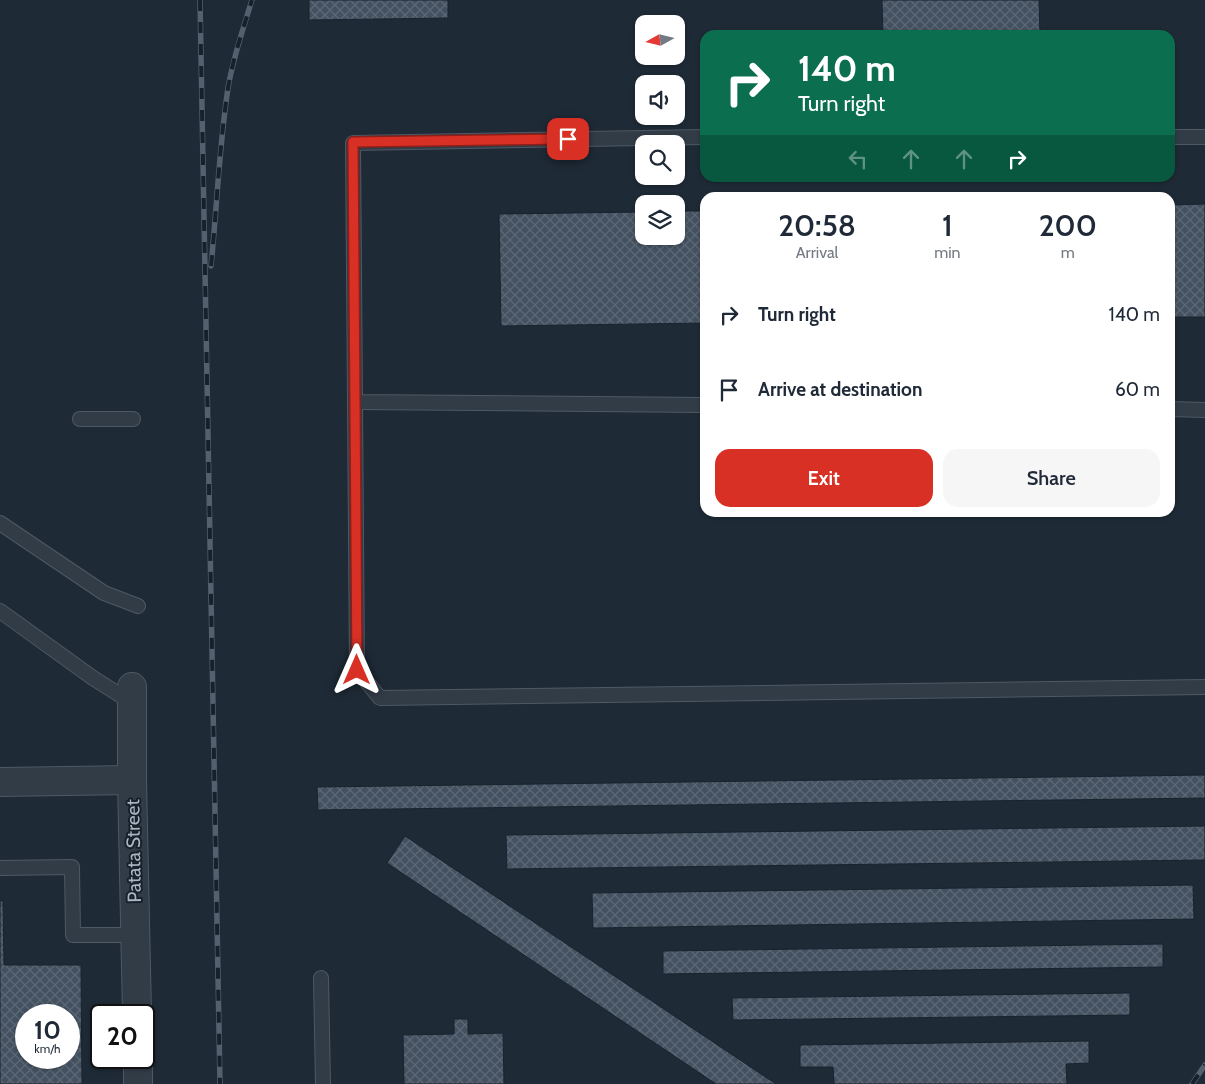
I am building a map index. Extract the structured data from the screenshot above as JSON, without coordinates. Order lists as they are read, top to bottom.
{
  "streets": {
    "street": ["Patata Street"]
  },
  "north": "left",
  "page": {
    "turn": ["140 m", "Turn right"],
    "eta": [
      "20:58",
      "Arrival",
      "1",
      "min",
      "200",
      "m"
    ],
    "list": [
      {
        "name": "Turn right",
        "value": "140 m"
      },
      {
        "name": "Arrive at destination",
        "value": "60 m"
      }
    ],
    "buttons": ["Exit", "Share"],
    "speed": "10 km/h",
    "limit": "20"
  }
}
